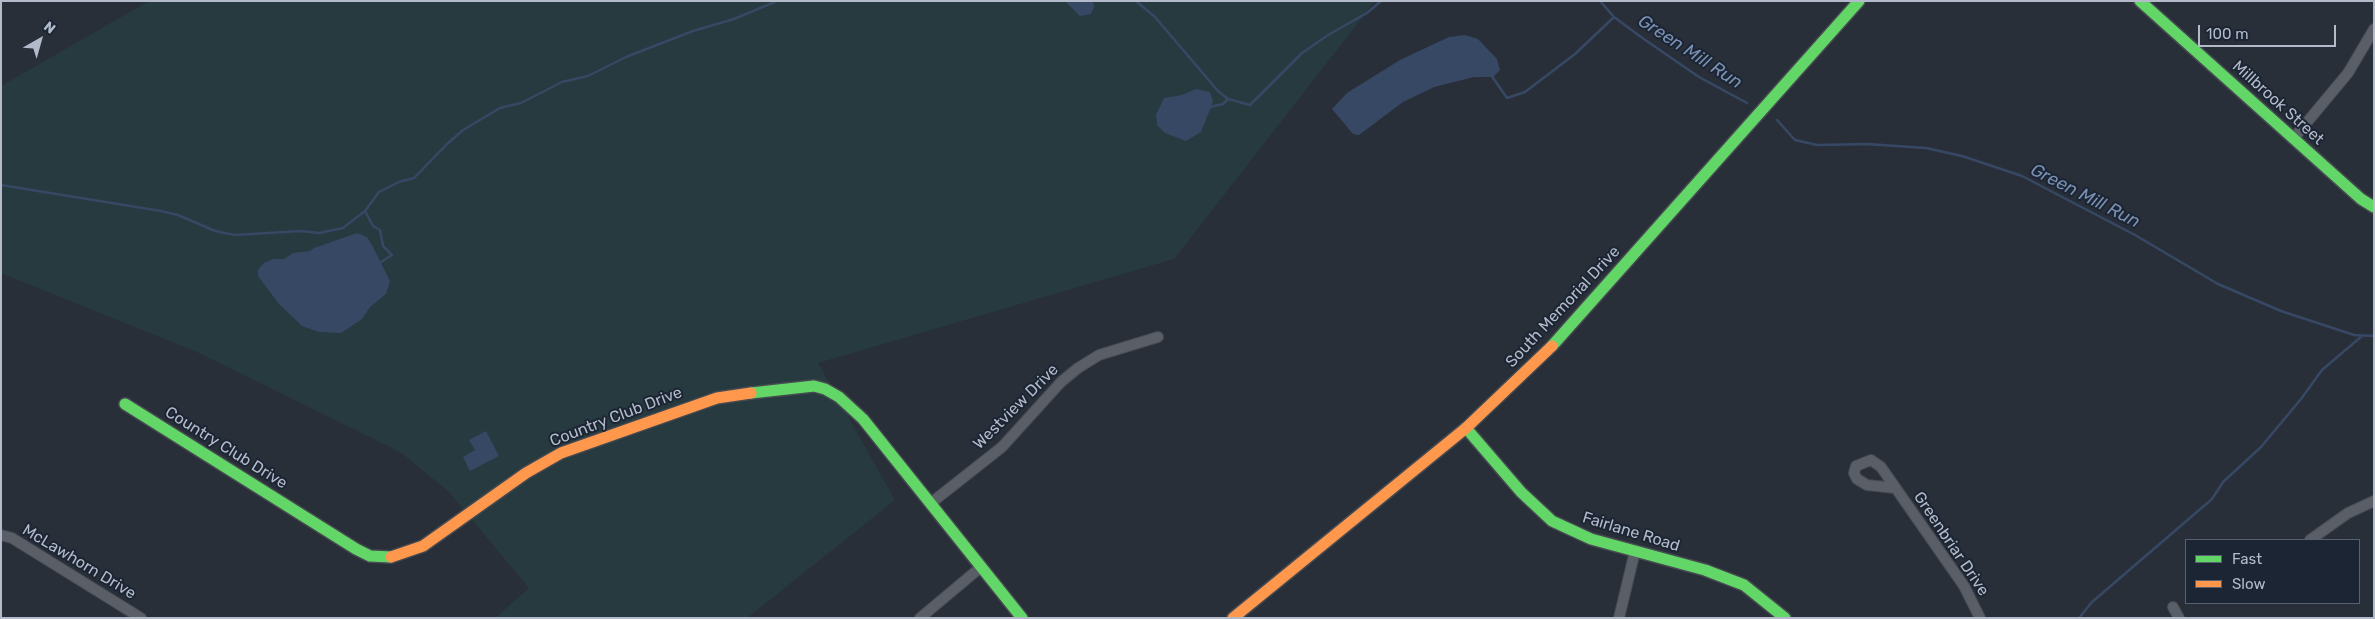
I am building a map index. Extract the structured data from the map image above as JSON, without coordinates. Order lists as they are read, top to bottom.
{
  "streets": {
    "street": [
      "Millbrook Street",
      "South Memorial Drive",
      "Westview Drive",
      "Country Club Drive",
      "Fairlane Road",
      "Greenbriar Drive",
      "McLawhorn Drive"
    ]
  },
  "crossings": [
    ["South Memorial Drive", "Fairlane Road"],
    ["Westview Drive", "Country Club Drive"]
  ],
  "water": ["Green Mill Run"],
  "legend": ["Fast", "Slow"],
  "scale_bar": "100 m",
  "north": "top right"
}
